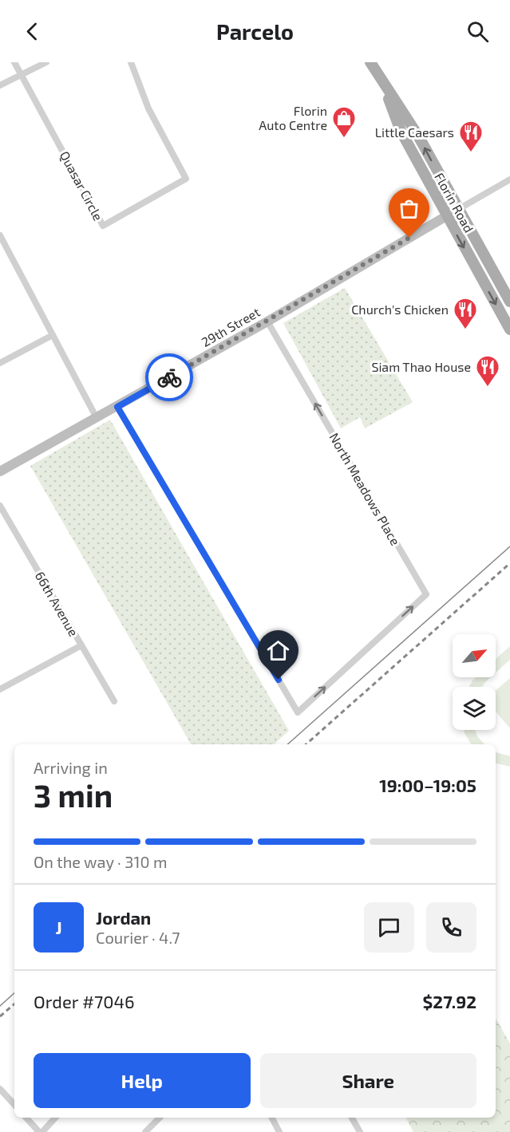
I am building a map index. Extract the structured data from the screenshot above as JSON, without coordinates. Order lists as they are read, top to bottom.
{
  "streets": {
    "main road": ["Florin Road"],
    "street": [
      "Quasar Circle",
      "29th Street",
      "North Meadows Place",
      "66th Avenue"
    ]
  },
  "crossings": [
    ["Florin Road", "29th Street"],
    ["29th Street", "North Meadows Place"]
  ],
  "places": {
    "shop": ["Florin Auto Centre"],
    "restaurant": ["Little Caesars", "Church's Chicken", "Siam Thao House"]
  },
  "north": "top right",
  "page": {
    "header": "Parcelo",
    "heading": ["3 min", "Arriving in", "19:00–19:05"],
    "panel": [
      "Jordan",
      "Courier · 4.7",
      "Order #7046",
      "$27.92"
    ],
    "bar": "On the way · 310 m",
    "round": "J",
    "buttons": ["Help", "Share"]
  }
}
